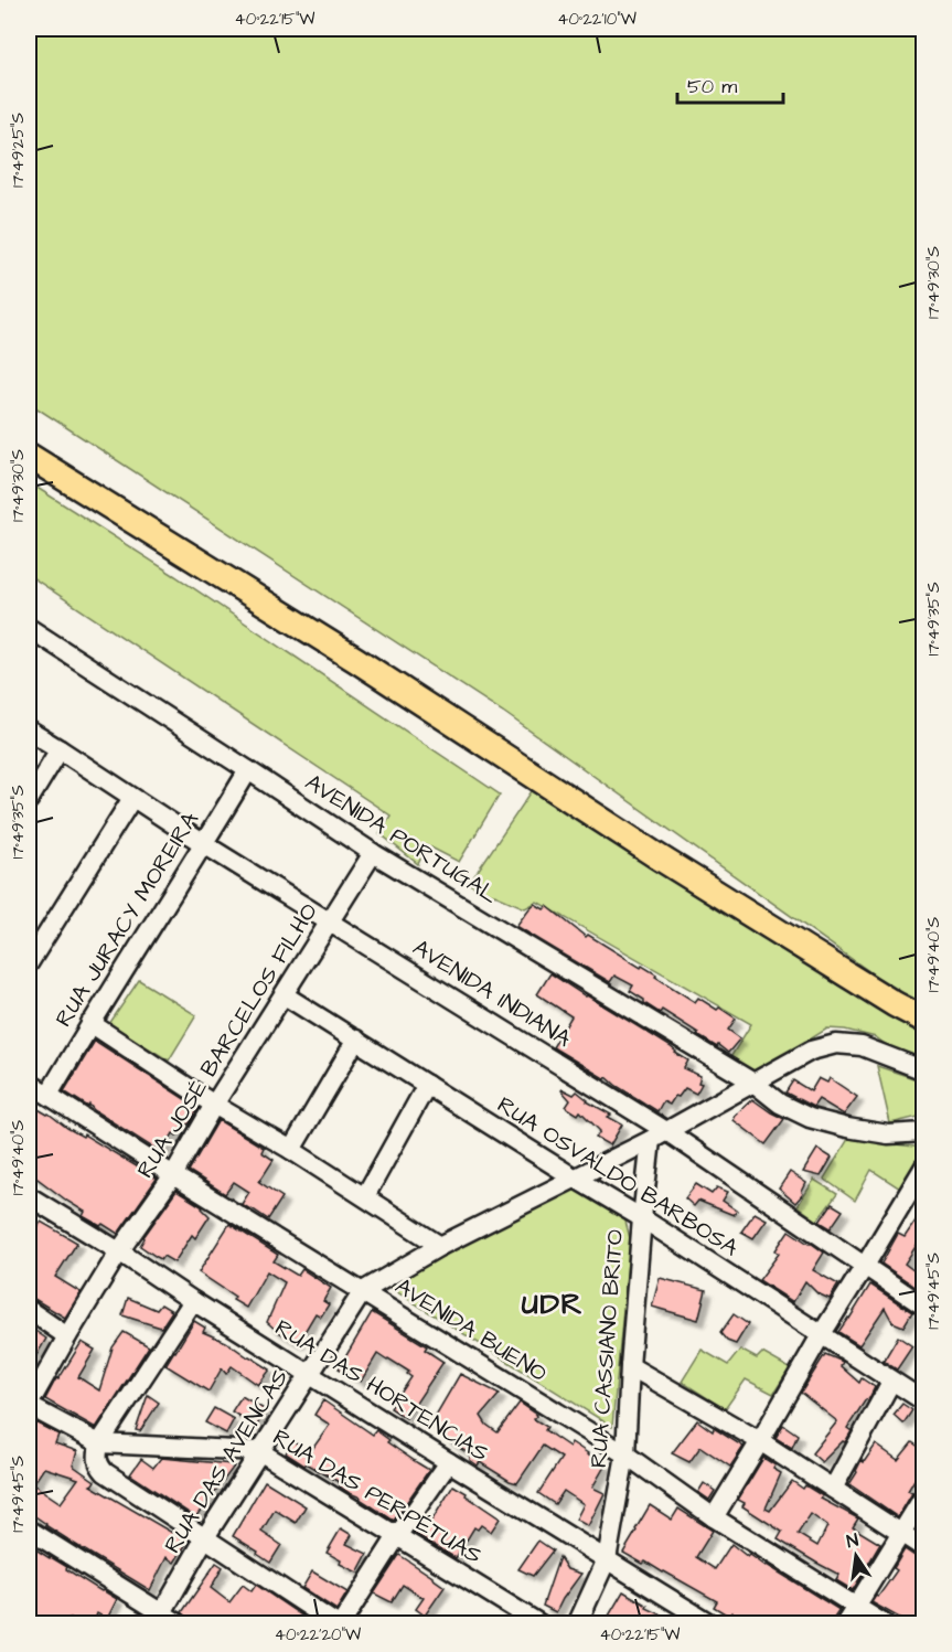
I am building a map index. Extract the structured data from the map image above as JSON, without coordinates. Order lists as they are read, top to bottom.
{
  "streets": {
    "street": [
      "AVENIDA PORTUGAL",
      "RUA JURACY MOREIRA",
      "AVENIDA INDIANA",
      "RUA JOSÉ BARCELOS FILHO",
      "RUA OSVALDO BARBOSA",
      "AVENIDA BUENO",
      "RUA CASSIANO BRITO",
      "RUA DAS HORTENCIAS",
      "RUA DAS AVENCAS",
      "RUA DAS PERPÉTUAS"
    ]
  },
  "crossings": [
    ["AVENIDA PORTUGAL", "RUA JURACY MOREIRA"],
    ["AVENIDA PORTUGAL", "RUA JOSÉ BARCELOS FILHO"],
    ["RUA JURACY MOREIRA", "AVENIDA INDIANA"],
    ["RUA JURACY MOREIRA", "AVENIDA BUENO"],
    ["AVENIDA INDIANA", "RUA JOSÉ BARCELOS FILHO"],
    ["AVENIDA INDIANA", "RUA CASSIANO BRITO"],
    ["RUA JOSÉ BARCELOS FILHO", "RUA OSVALDO BARBOSA"],
    ["RUA JOSÉ BARCELOS FILHO", "AVENIDA BUENO"],
    ["RUA JOSÉ BARCELOS FILHO", "RUA DAS HORTENCIAS"],
    ["RUA OSVALDO BARBOSA", "RUA CASSIANO BRITO"],
    ["AVENIDA BUENO", "RUA CASSIANO BRITO"],
    ["AVENIDA BUENO", "RUA DAS AVENCAS"],
    ["RUA CASSIANO BRITO", "RUA DAS HORTENCIAS"],
    ["RUA DAS HORTENCIAS", "RUA DAS AVENCAS"],
    ["RUA DAS AVENCAS", "RUA DAS PERPÉTUAS"]
  ],
  "districts": ["UDR"],
  "scale_bar": "50 m",
  "north": "top",
  "coordinates": [
    "40°22'15\"W",
    "40°22'10\"W",
    "17°49'25\"S",
    "17°49'30\"S",
    "17°49'35\"S",
    "17°49'40\"S",
    "17°49'45\"S",
    "40°22'20\"W"
  ]
}
